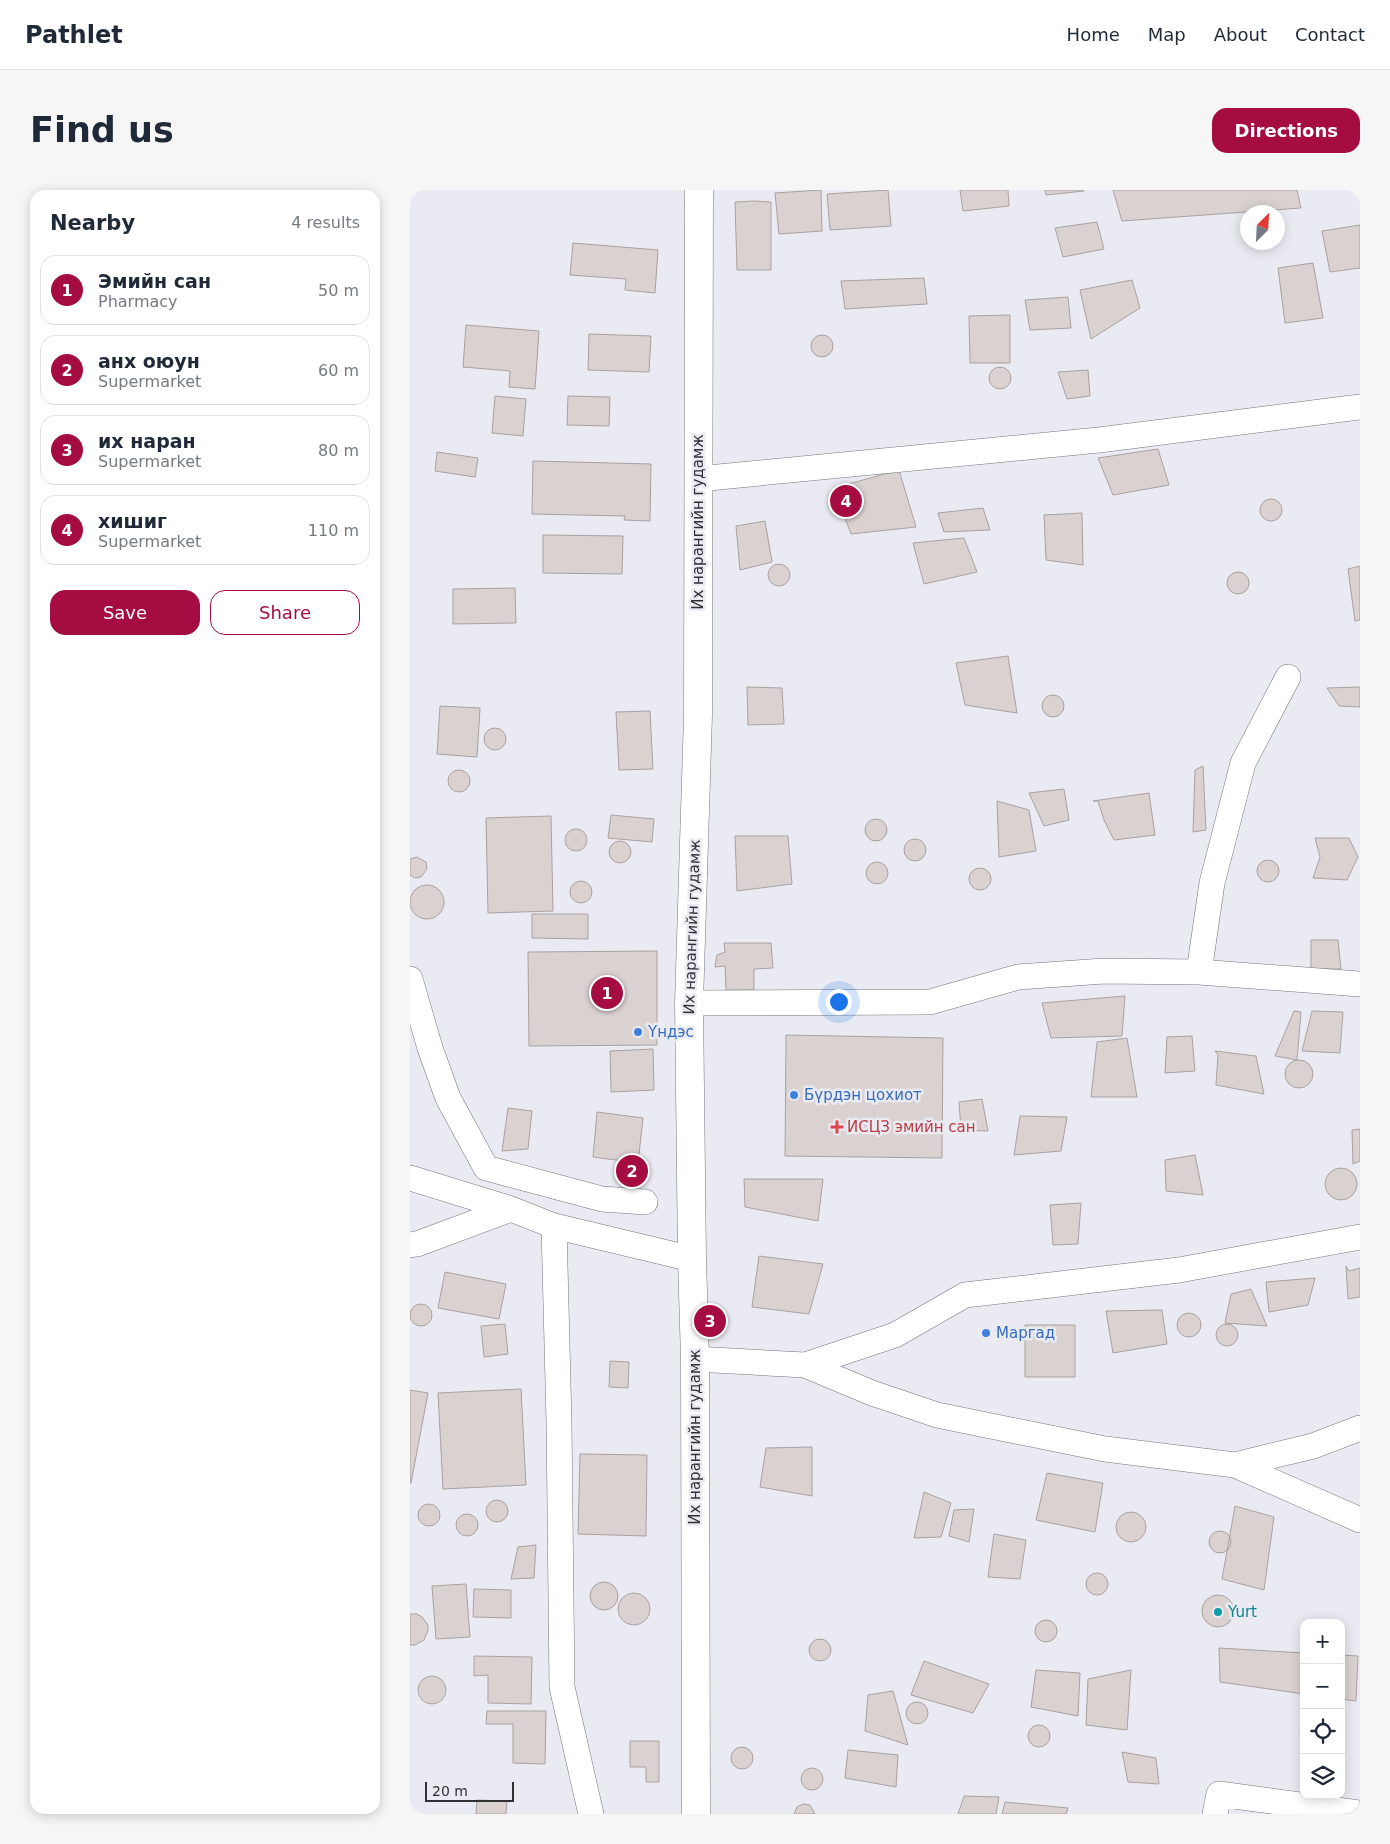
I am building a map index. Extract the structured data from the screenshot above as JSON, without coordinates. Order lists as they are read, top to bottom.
{
  "streets": {
    "main road": ["Их нарангийн гудамж"]
  },
  "places": {
    "other": [
      "Үндэс",
      "Бүрдэн цохиот",
      "Маргад",
      "Yurt"
    ],
    "health": ["ИСЦЗ эмийн сан"]
  },
  "scale_bar": "20 m",
  "north": "top right",
  "page": {
    "header": "Pathlet",
    "nav": [
      "Home",
      "Map",
      "About",
      "Contact"
    ],
    "buttons": [
      "Directions",
      ["Save", "Share"]
    ],
    "title": "Find us",
    "heading": ["Nearby", "4 results"],
    "list": [
      {
        "mark": "1",
        "name": "Эмийн сан",
        "note": "Pharmacy",
        "value": "50 m"
      },
      {
        "mark": "2",
        "name": "анх оюун",
        "note": "Supermarket",
        "value": "60 m"
      },
      {
        "mark": "3",
        "name": "их наран",
        "note": "Supermarket",
        "value": "80 m"
      },
      {
        "mark": "4",
        "name": "хишиг",
        "note": "Supermarket",
        "value": "110 m"
      }
    ],
    "pins": [
      "4",
      "1",
      "2",
      "3"
    ],
    "map_buttons": ["+", "−"],
    "scale": "20 m"
  }
}
